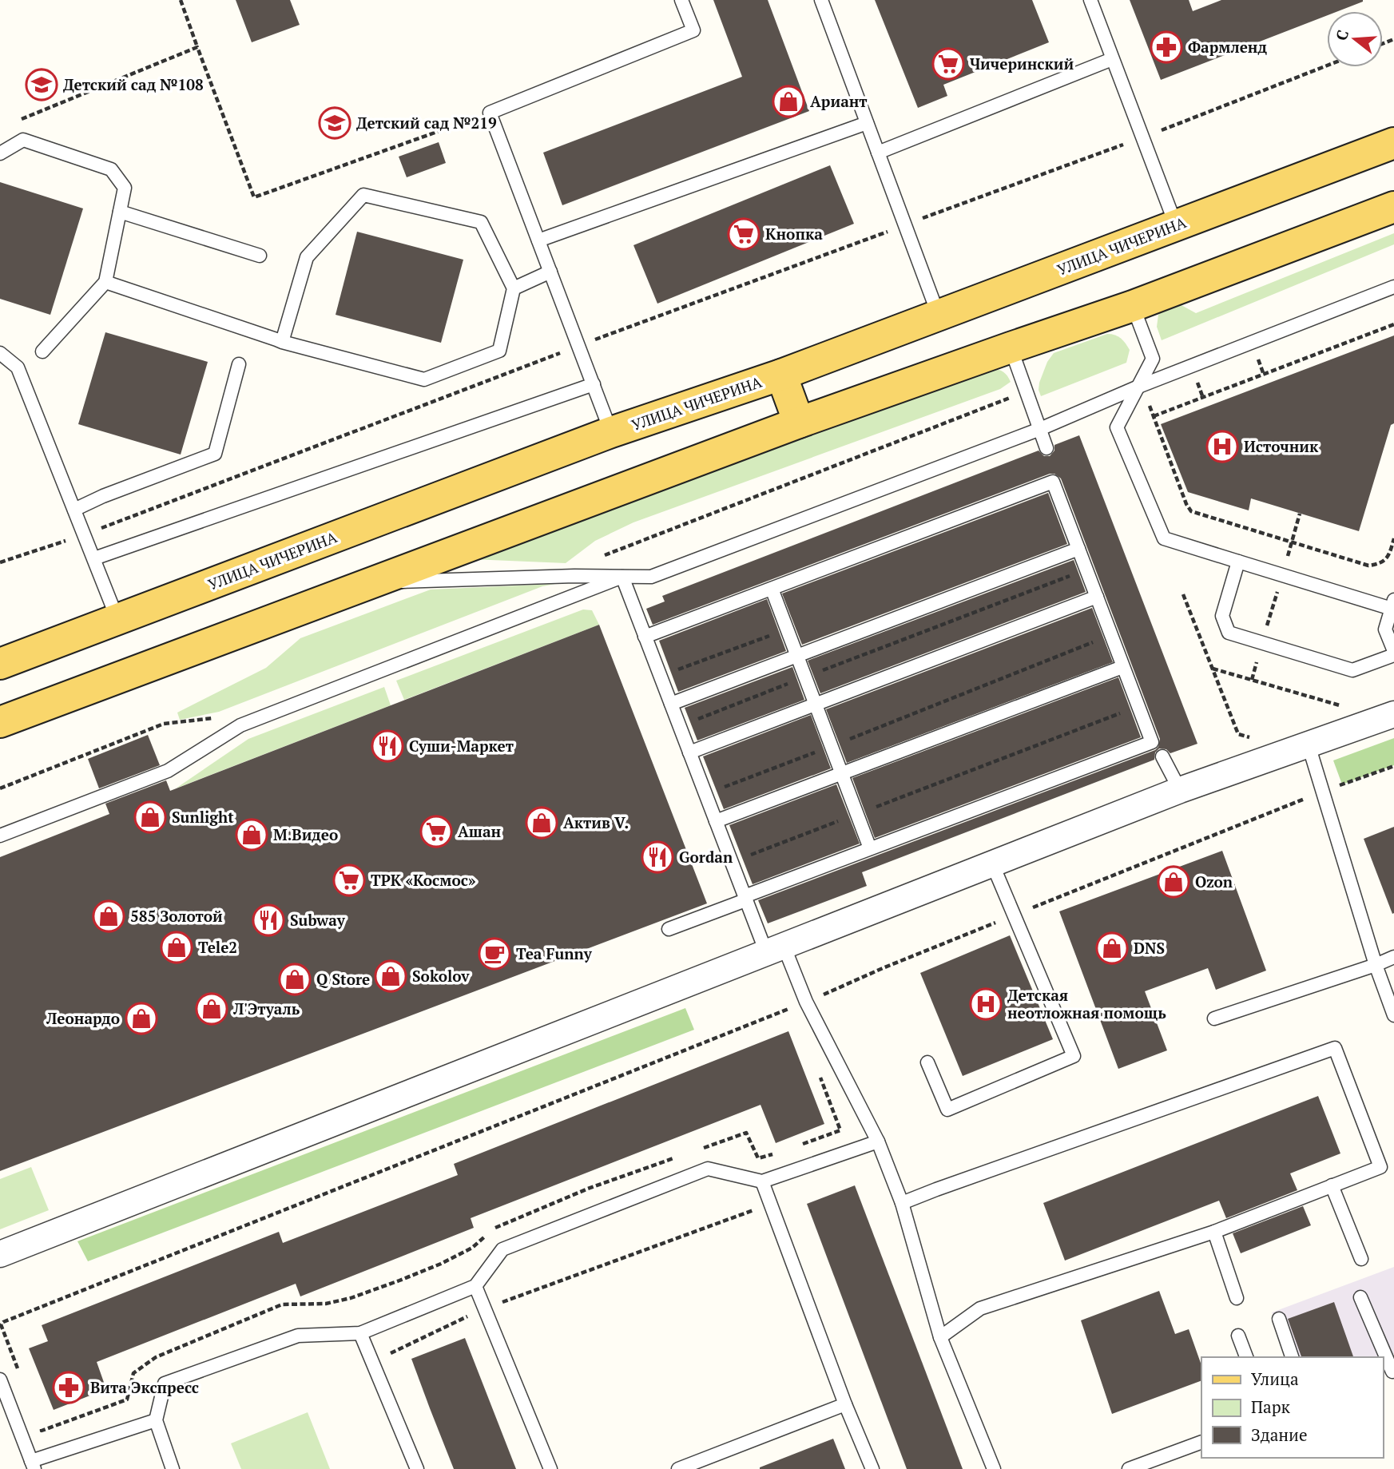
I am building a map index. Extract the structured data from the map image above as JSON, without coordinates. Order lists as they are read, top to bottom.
{
  "streets": {
    "main road": ["УЛИЦА ЧИЧЕРИНА"]
  },
  "places": {
    "pharmacy": ["Фармленд", "Вита Экспресс"],
    "supermarket": [
      "Чичеринский",
      "Кнопка",
      "Ашан",
      "ТРК «Космос»"
    ],
    "school or university": ["Детский сад №108", "Детский сад №219"],
    "shop": [
      "Ариант",
      "Sunlight",
      "Актив V.",
      "М.Видео",
      "Ozon",
      "585 Золотой",
      "Tele2",
      "DNS",
      "Sokolov",
      "Q Store",
      "Л'Этуаль",
      "Леонардо"
    ],
    "hospital": ["Источник", "Детская неотложная помощь"],
    "restaurant": ["Суши-Маркет", "Gordan", "Subway"],
    "cafe": ["Tea Funny"]
  },
  "legend": ["Улица", "Парк", "Здание"],
  "north": "left"
}
